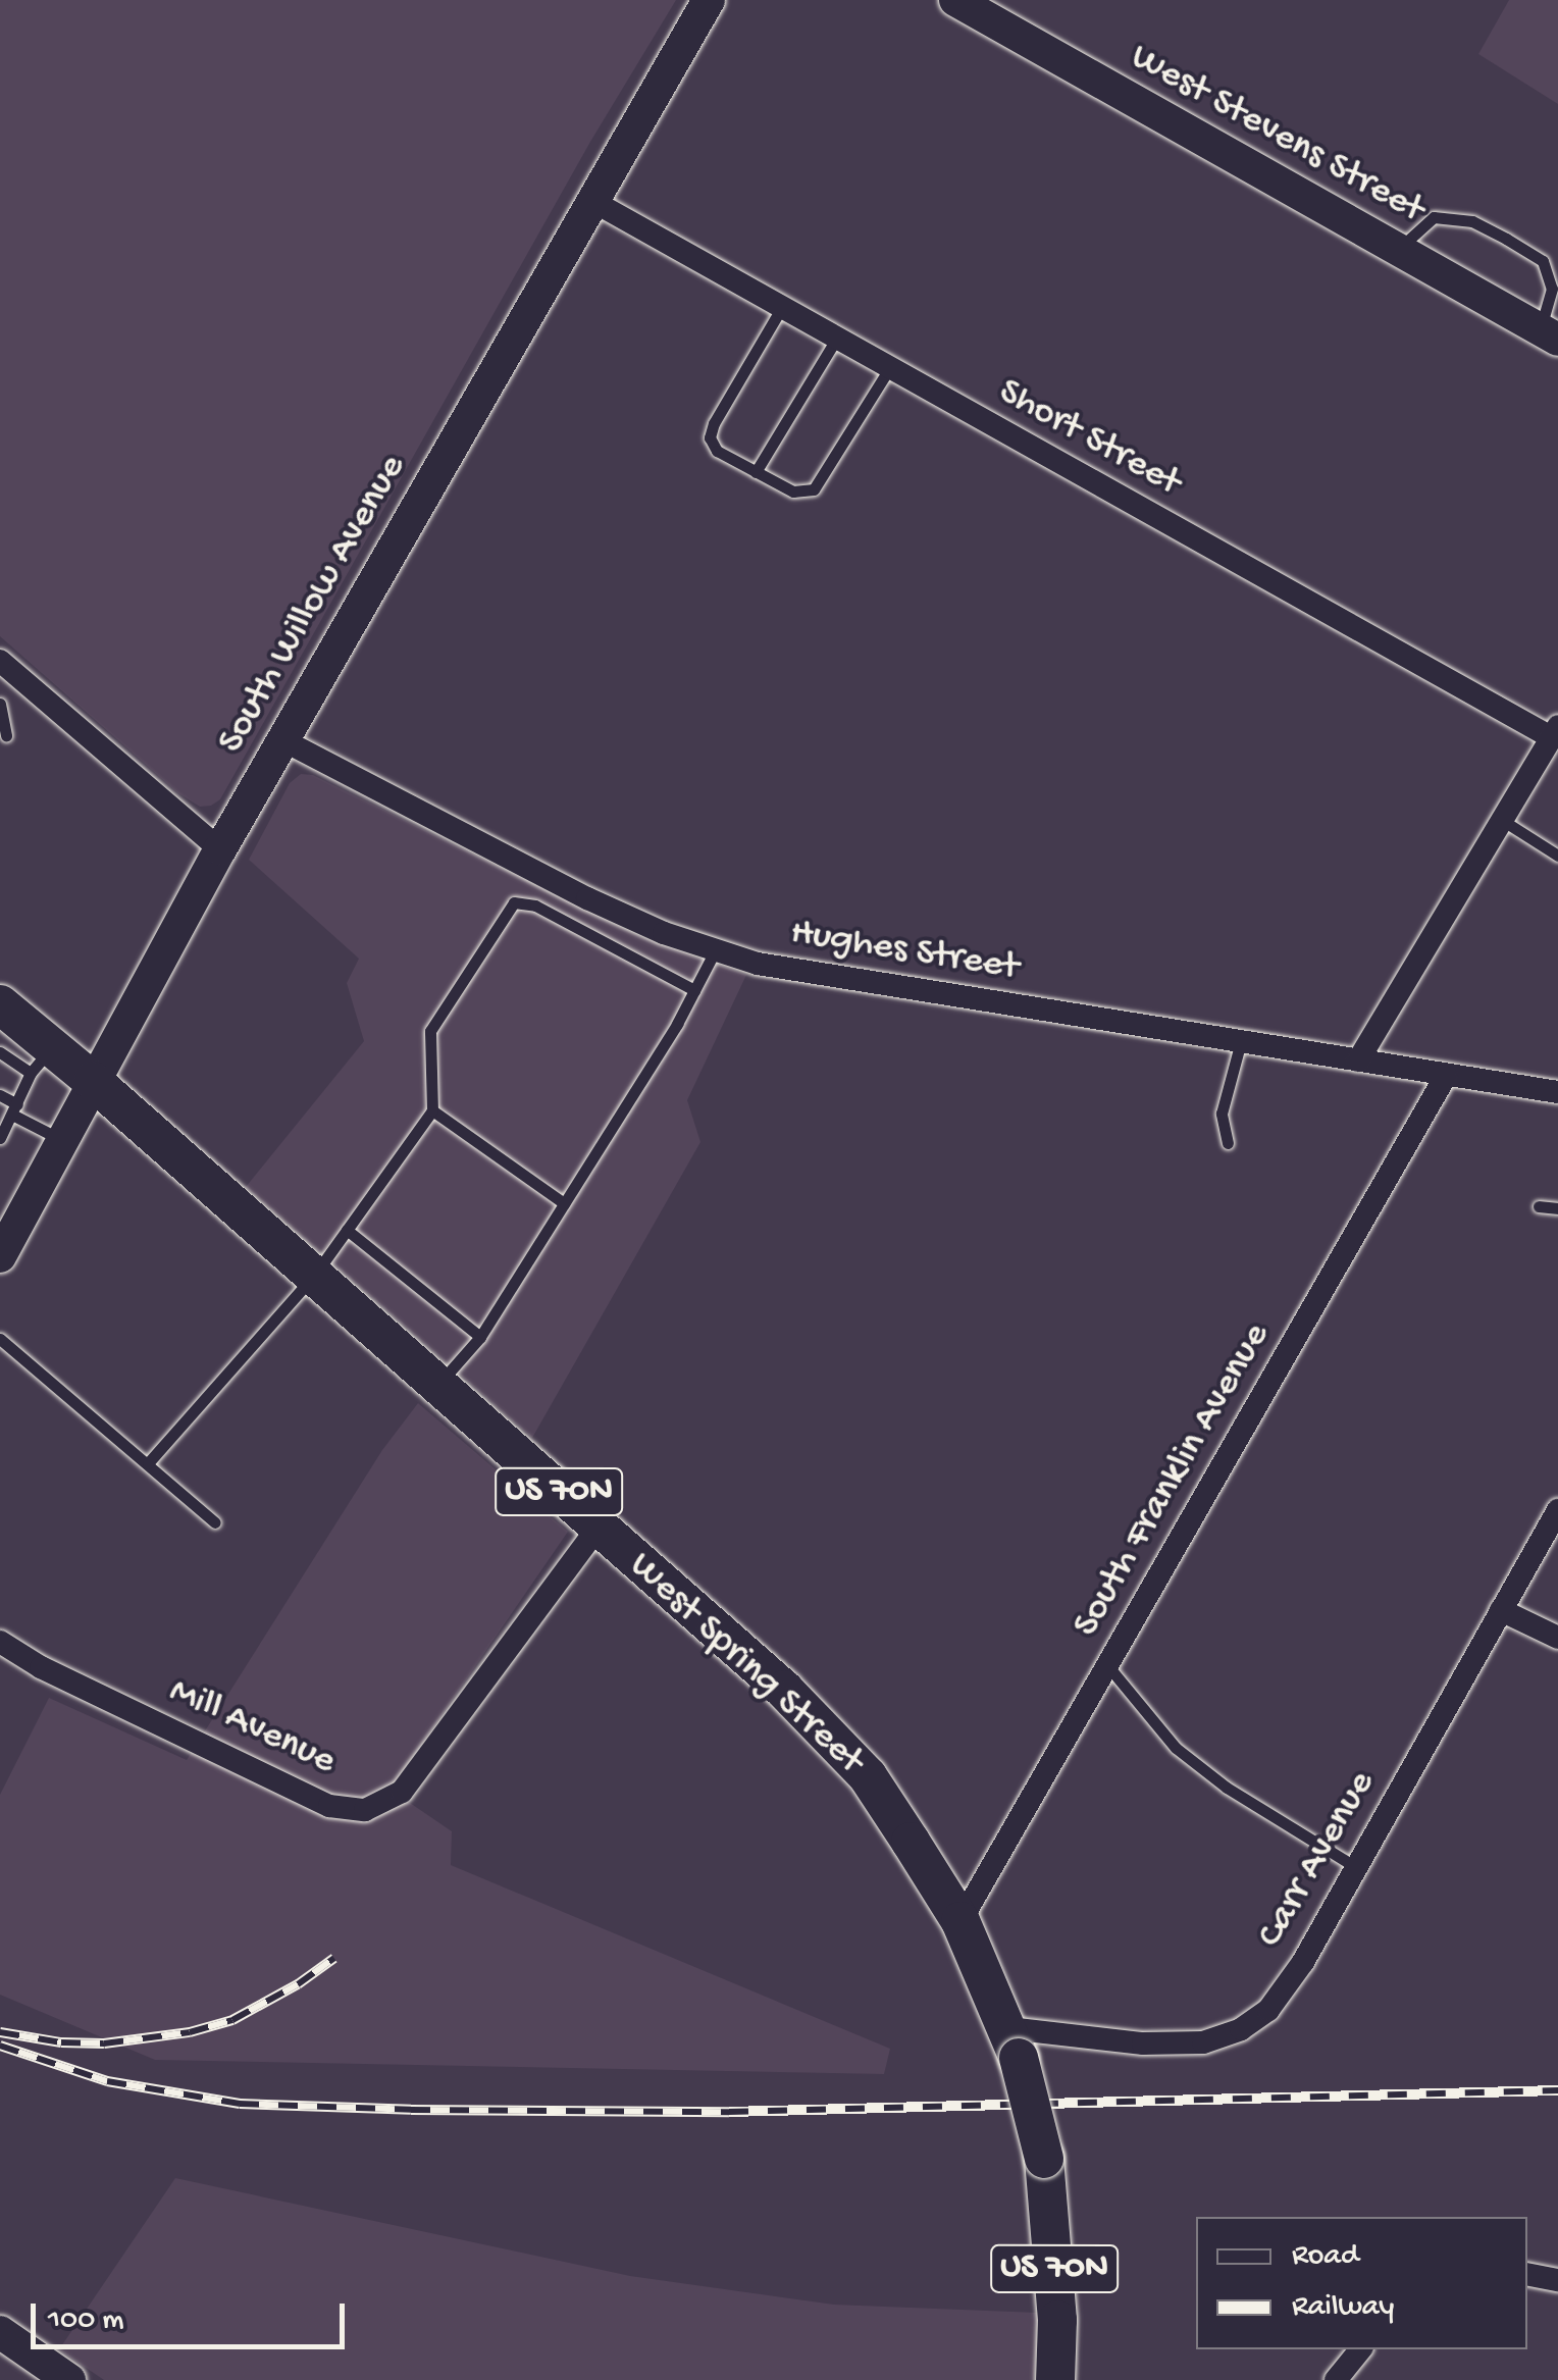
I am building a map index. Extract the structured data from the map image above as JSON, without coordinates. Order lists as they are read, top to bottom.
{
  "streets": {
    "main road": [
      "West Stevens Street",
      "South Willow Avenue",
      "US 70N",
      "West Spring Street"
    ],
    "street": [
      "Short Street",
      "Hughes Street",
      "South Franklin Avenue",
      "Mill Avenue",
      "Carr Avenue"
    ]
  },
  "crossings": [
    ["Short Street", "South Willow Avenue"],
    ["South Willow Avenue", "Hughes Street"],
    ["South Willow Avenue", "West Spring Street"],
    ["Hughes Street", "South Franklin Avenue"],
    ["South Franklin Avenue", "West Spring Street"],
    ["West Spring Street", "Mill Avenue"],
    ["West Spring Street", "Carr Avenue"]
  ],
  "legend": ["Road", "Railway"],
  "scale_bar": "100 m"
}
